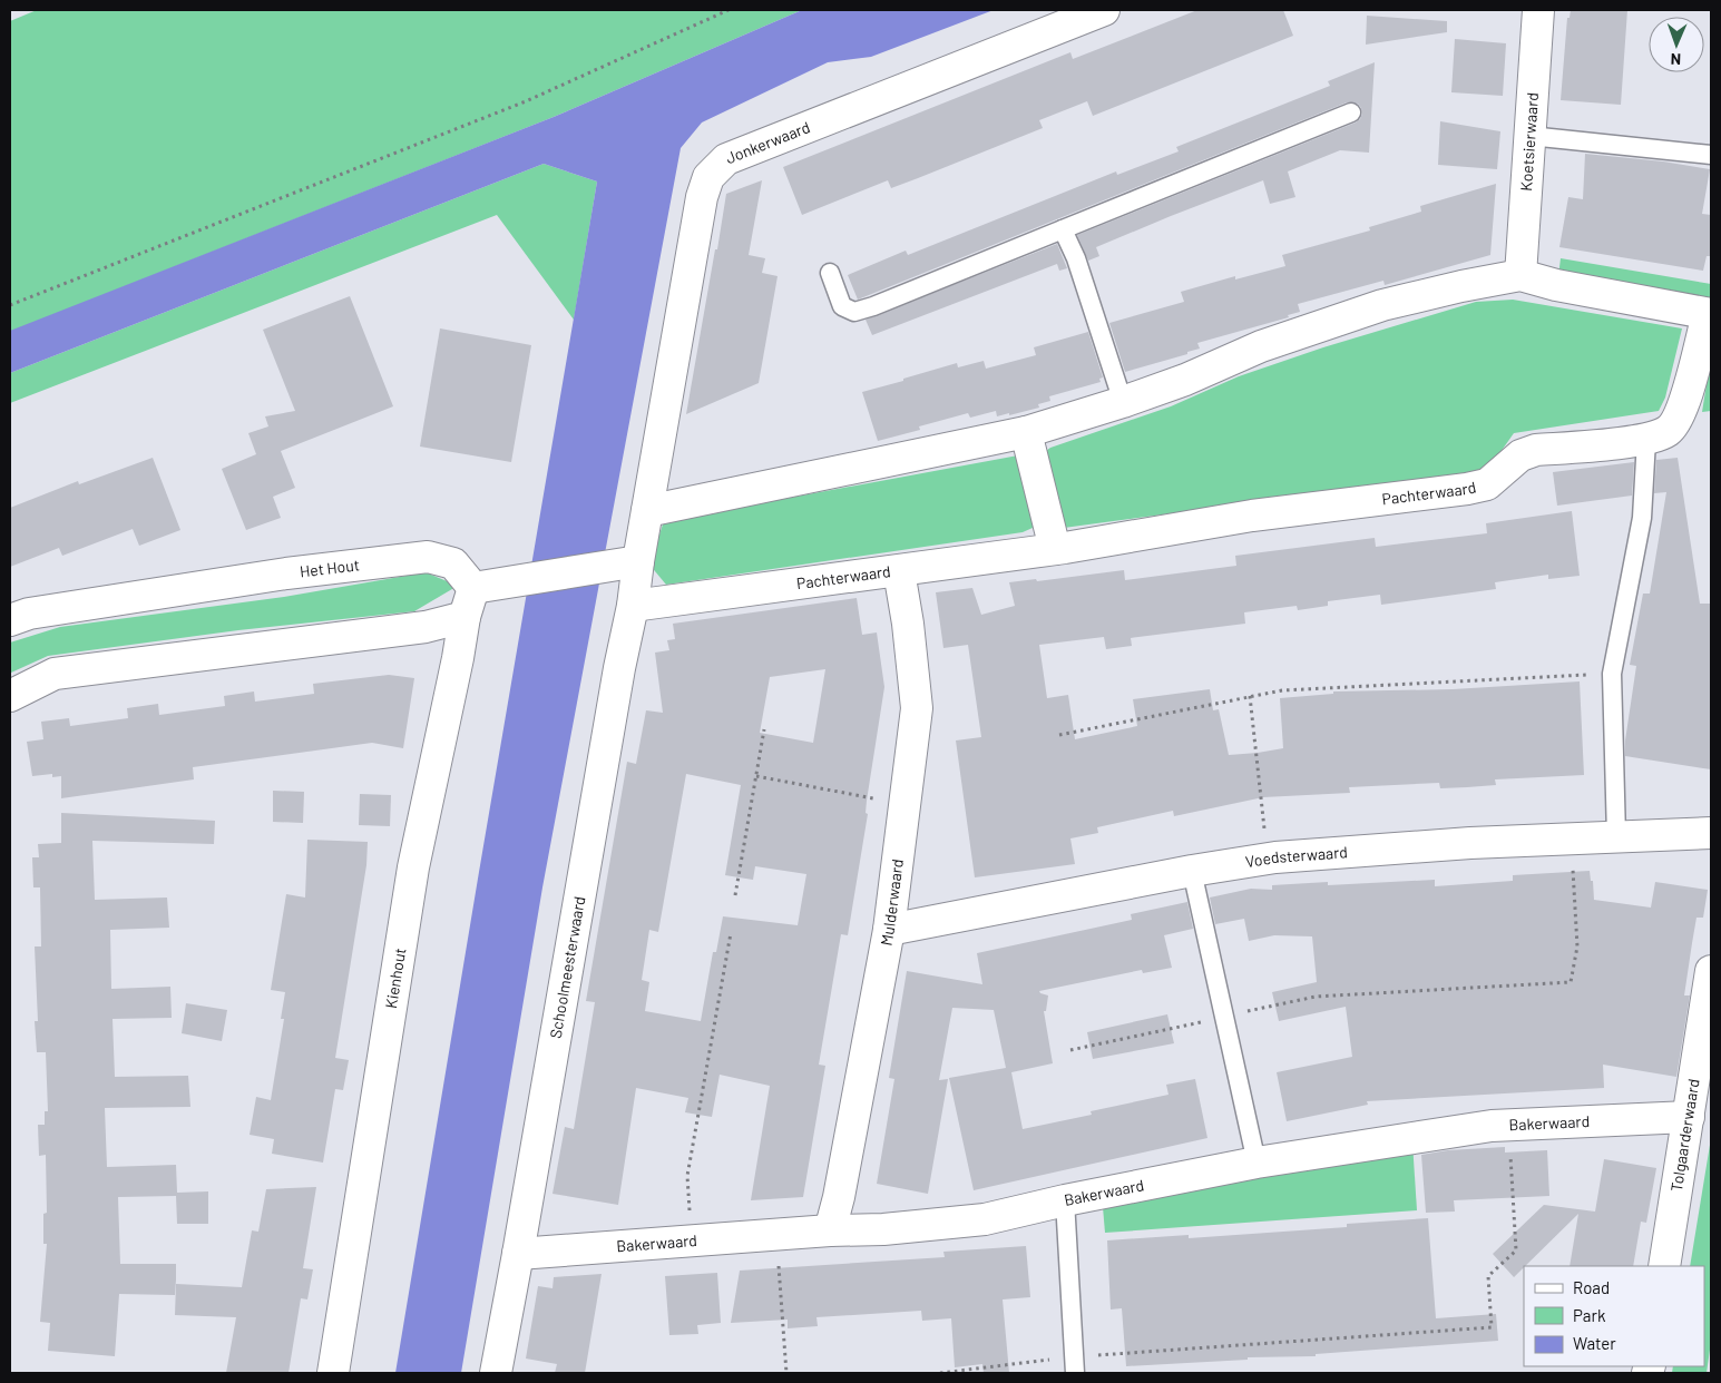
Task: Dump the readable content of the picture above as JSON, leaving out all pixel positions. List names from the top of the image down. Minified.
{"streets":{"street":["Koetsierwaard","Jonkerwaard","Pachterwaard","Het Hout","Voedsterwaard","Mulderwaard","Schoolmeesterwaard","Kienhout","Bakerwaard","Tolgaarderwaard"]},"crossings":[["Koetsierwaard","Pachterwaard"],["Jonkerwaard","Schoolmeesterwaard"],["Pachterwaard","Mulderwaard"],["Pachterwaard","Schoolmeesterwaard"],["Het Hout","Kienhout"],["Voedsterwaard","Mulderwaard"],["Mulderwaard","Bakerwaard"],["Schoolmeesterwaard","Bakerwaard"],["Bakerwaard","Tolgaarderwaard"]],"legend":["Road","Park","Water"],"north":"bottom"}
